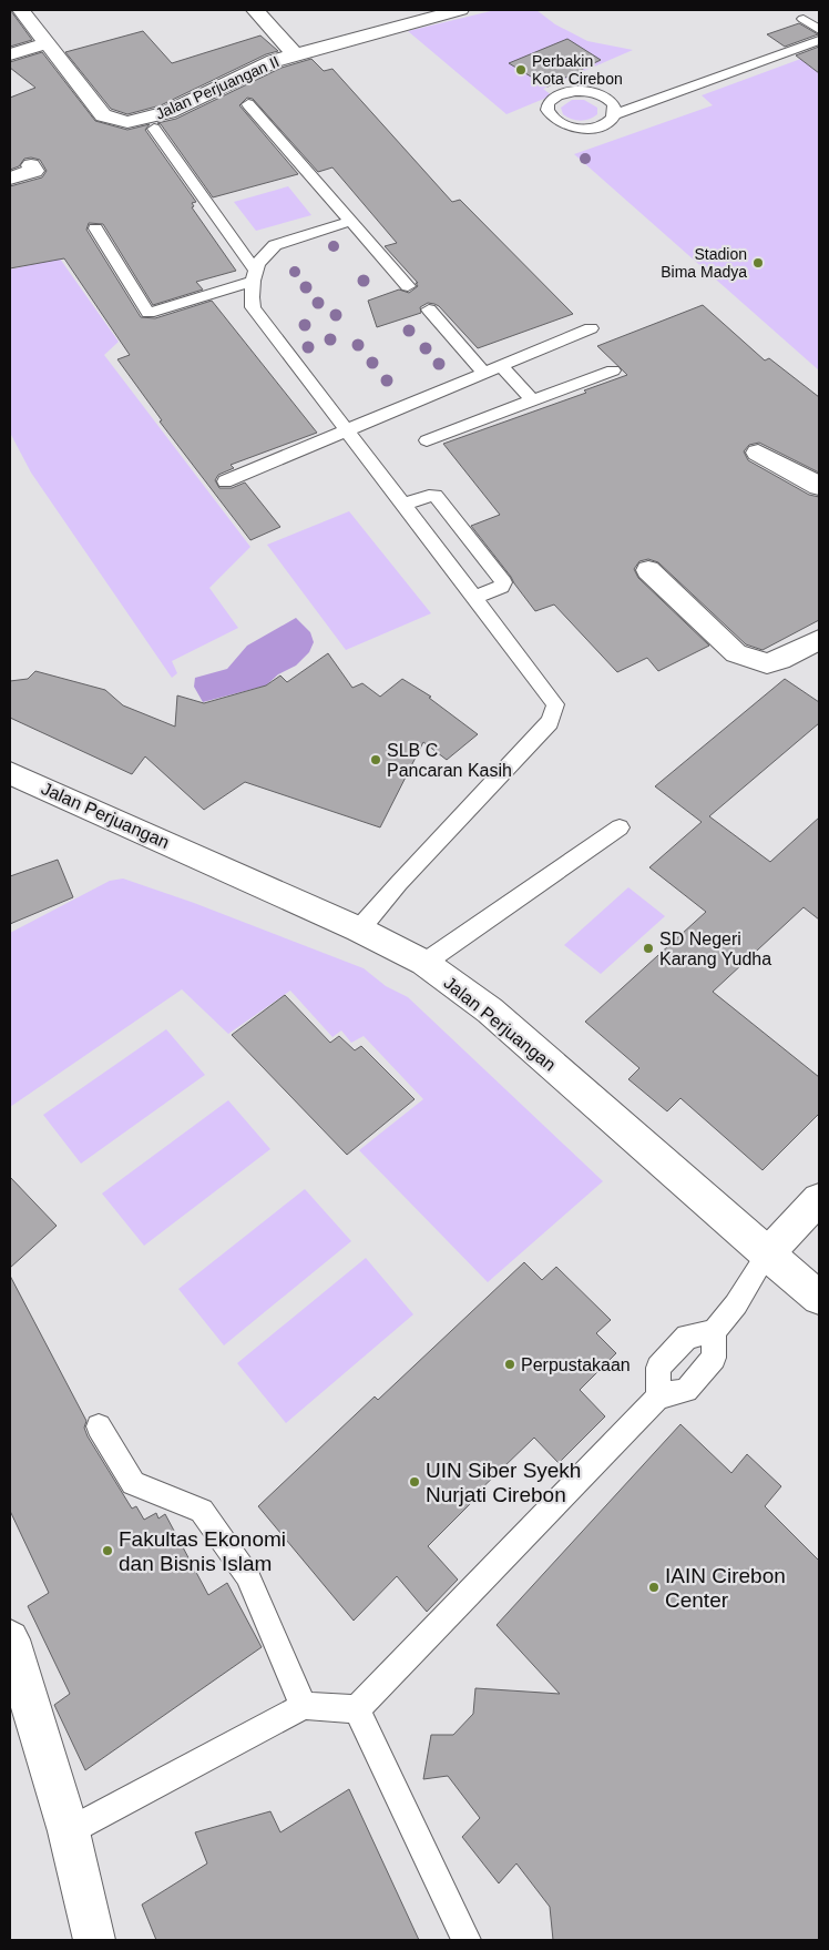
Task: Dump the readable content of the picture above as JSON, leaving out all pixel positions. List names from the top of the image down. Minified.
{"streets":{"street":["Jalan Perjuangan II","Jalan Perjuangan"]},"places":["Perbakin Kota Cirebon","Stadion Bima Madya","SLB C Pancaran Kasih","SD Negeri Karang Yudha","Perpustakaan","UIN Siber Syekh Nurjati Cirebon","Fakultas Ekonomi dan Bisnis Islam","IAIN Cirebon Center"]}
